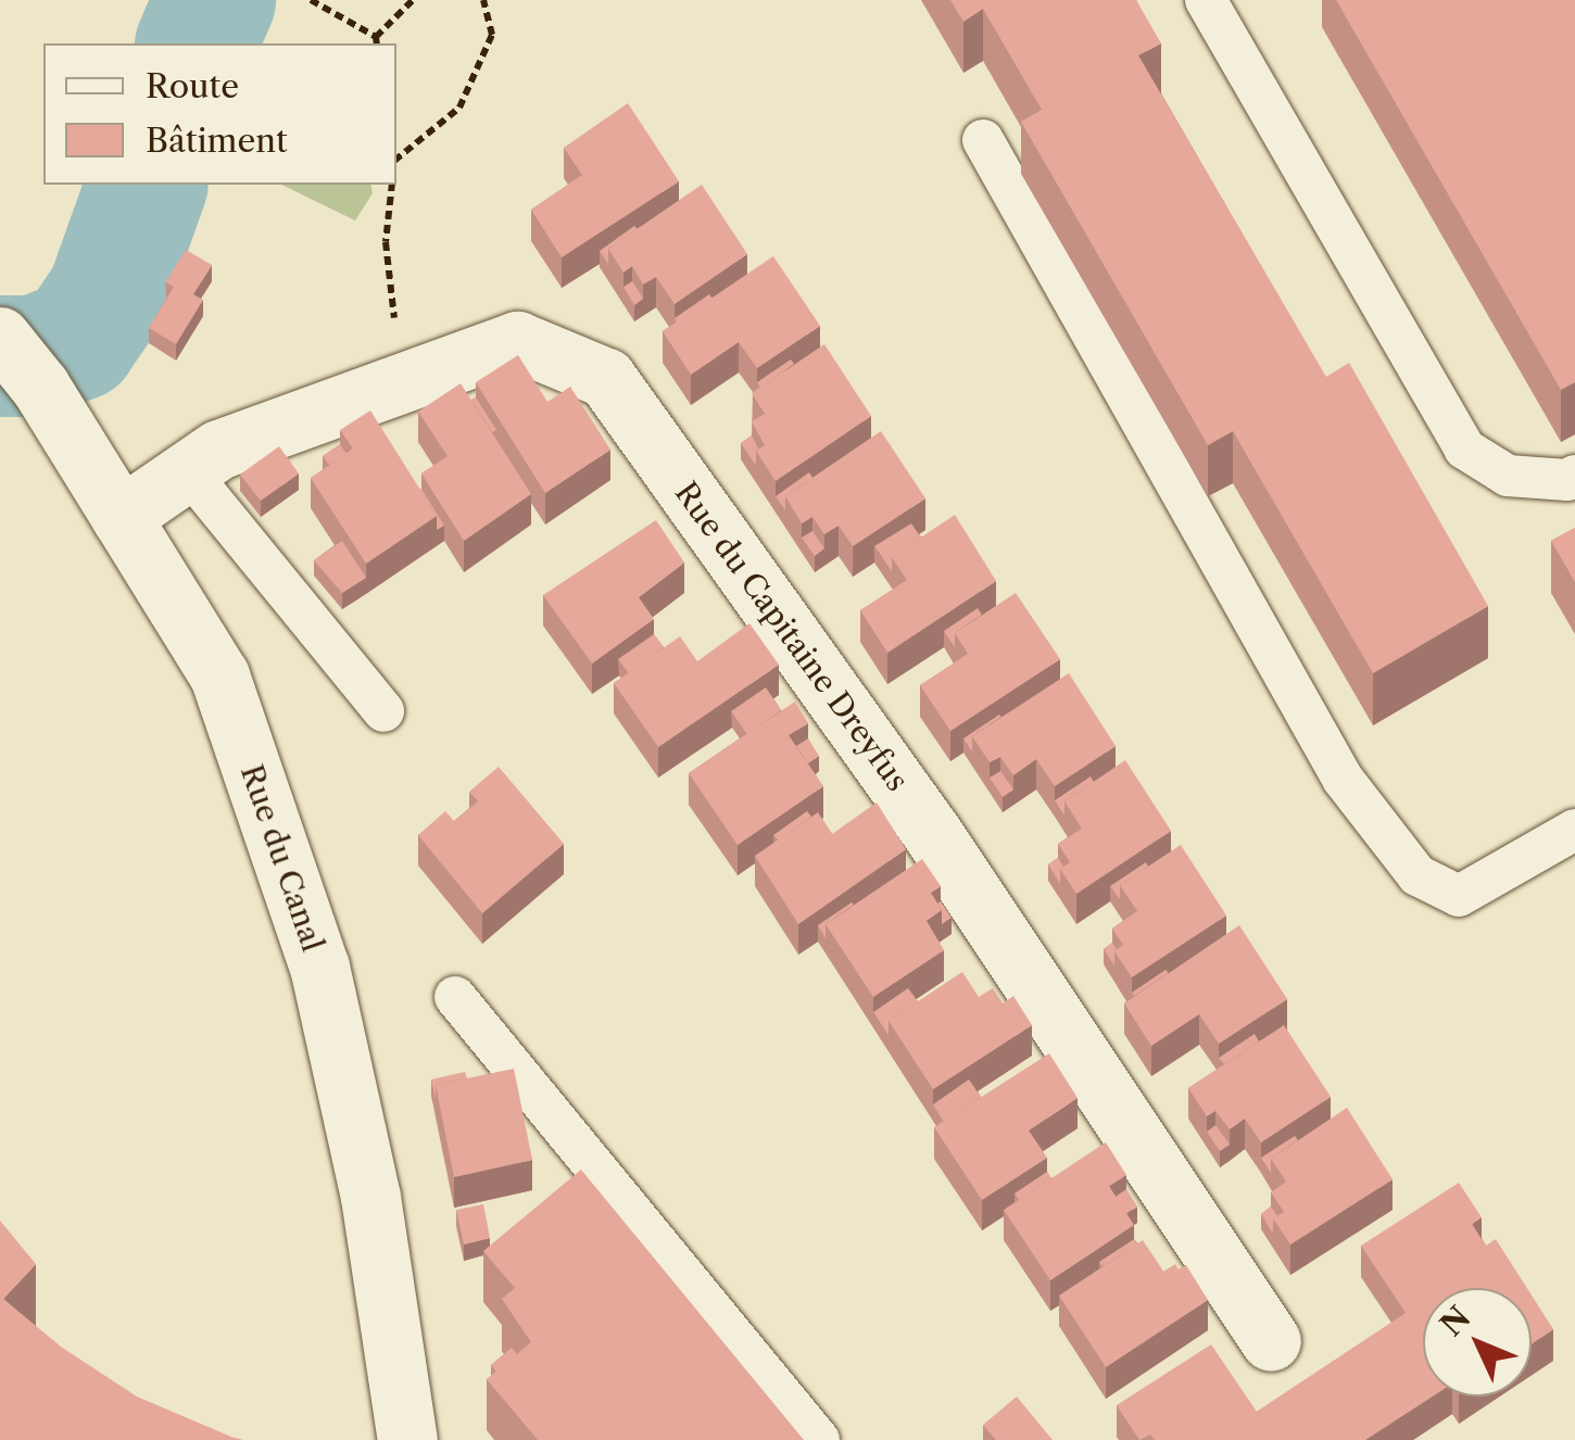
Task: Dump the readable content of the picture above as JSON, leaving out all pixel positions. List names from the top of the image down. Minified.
{"streets":{"street":["Rue du Capitaine Dreyfus","Rue du Canal"]},"crossings":[["Rue du Capitaine Dreyfus","Rue du Canal"]],"legend":["Route","Bâtiment"],"north":"top left"}
